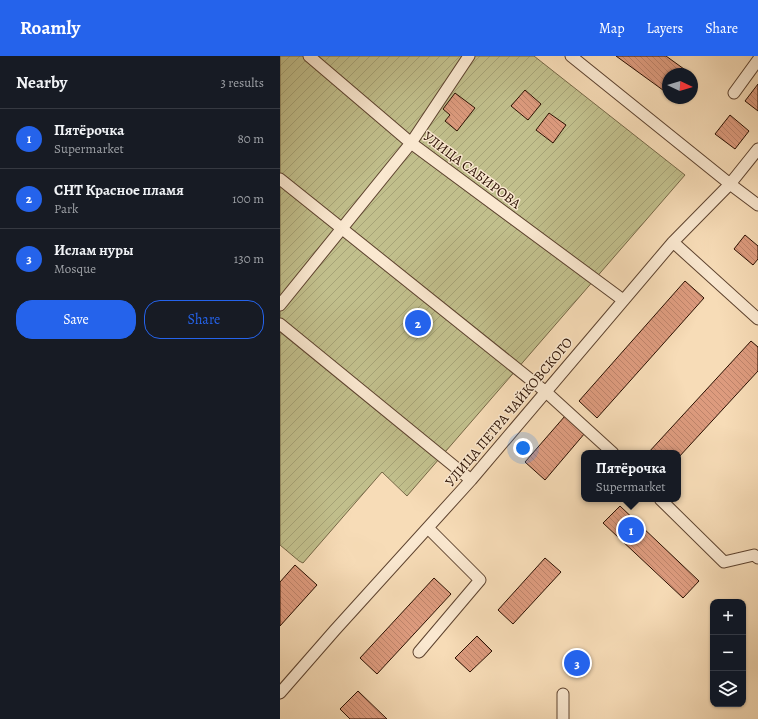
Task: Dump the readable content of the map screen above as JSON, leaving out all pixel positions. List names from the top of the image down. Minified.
{"streets":{"street":["УЛИЦА САБИРОВА","УЛИЦА ПЕТРА ЧАЙКОВСКОГО"]},"crossings":[["УЛИЦА САБИРОВА","УЛИЦА ПЕТРА ЧАЙКОВСКОГО"]],"north":"right","page":{"header":"Roamly","nav":["Map","Layers","Share"],"heading":["Nearby","3 results"],"list":[{"mark":"1","name":"Пятёрочка","note":"Supermarket","value":"80 m"},{"mark":"2","name":"СНТ Красное пламя","note":"Park","value":"100 m"},{"mark":"3","name":"Ислам нуры","note":"Mosque","value":"130 m"}],"buttons":["Save","Share"],"pins":["2","1","3"],"popup":["Пятёрочка","Supermarket"],"map_buttons":["+","−"]}}
